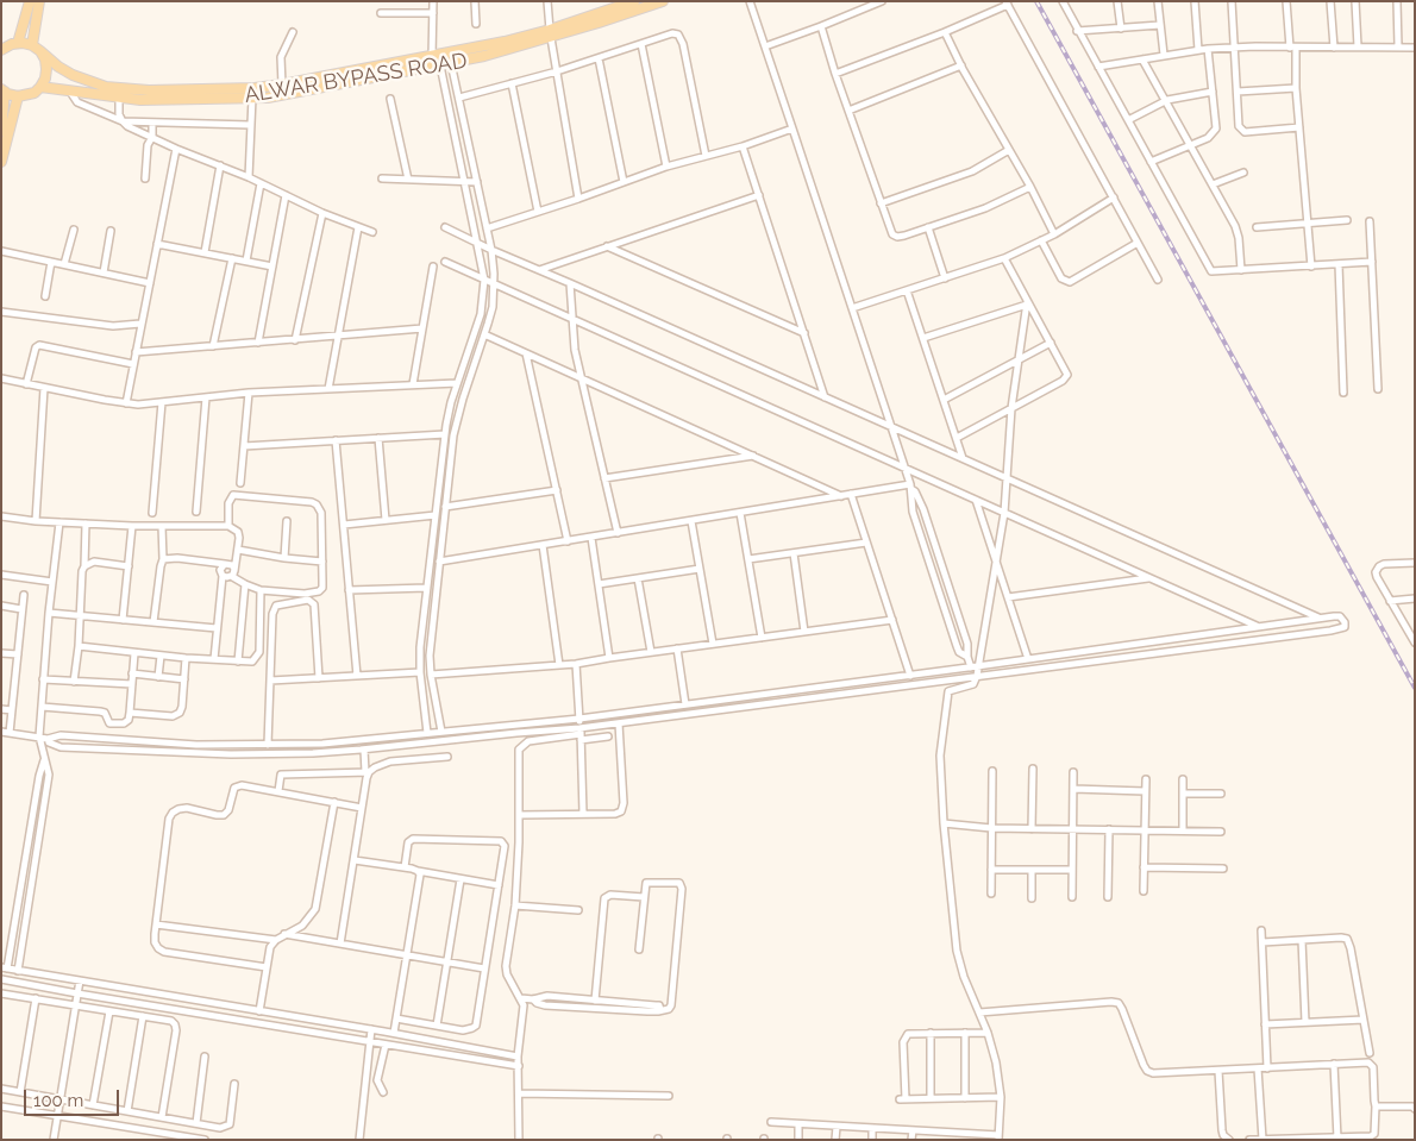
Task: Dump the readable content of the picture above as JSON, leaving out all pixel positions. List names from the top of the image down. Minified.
{"streets":{"main road":["ALWAR BYPASS ROAD"]},"scale_bar":"100 m"}
